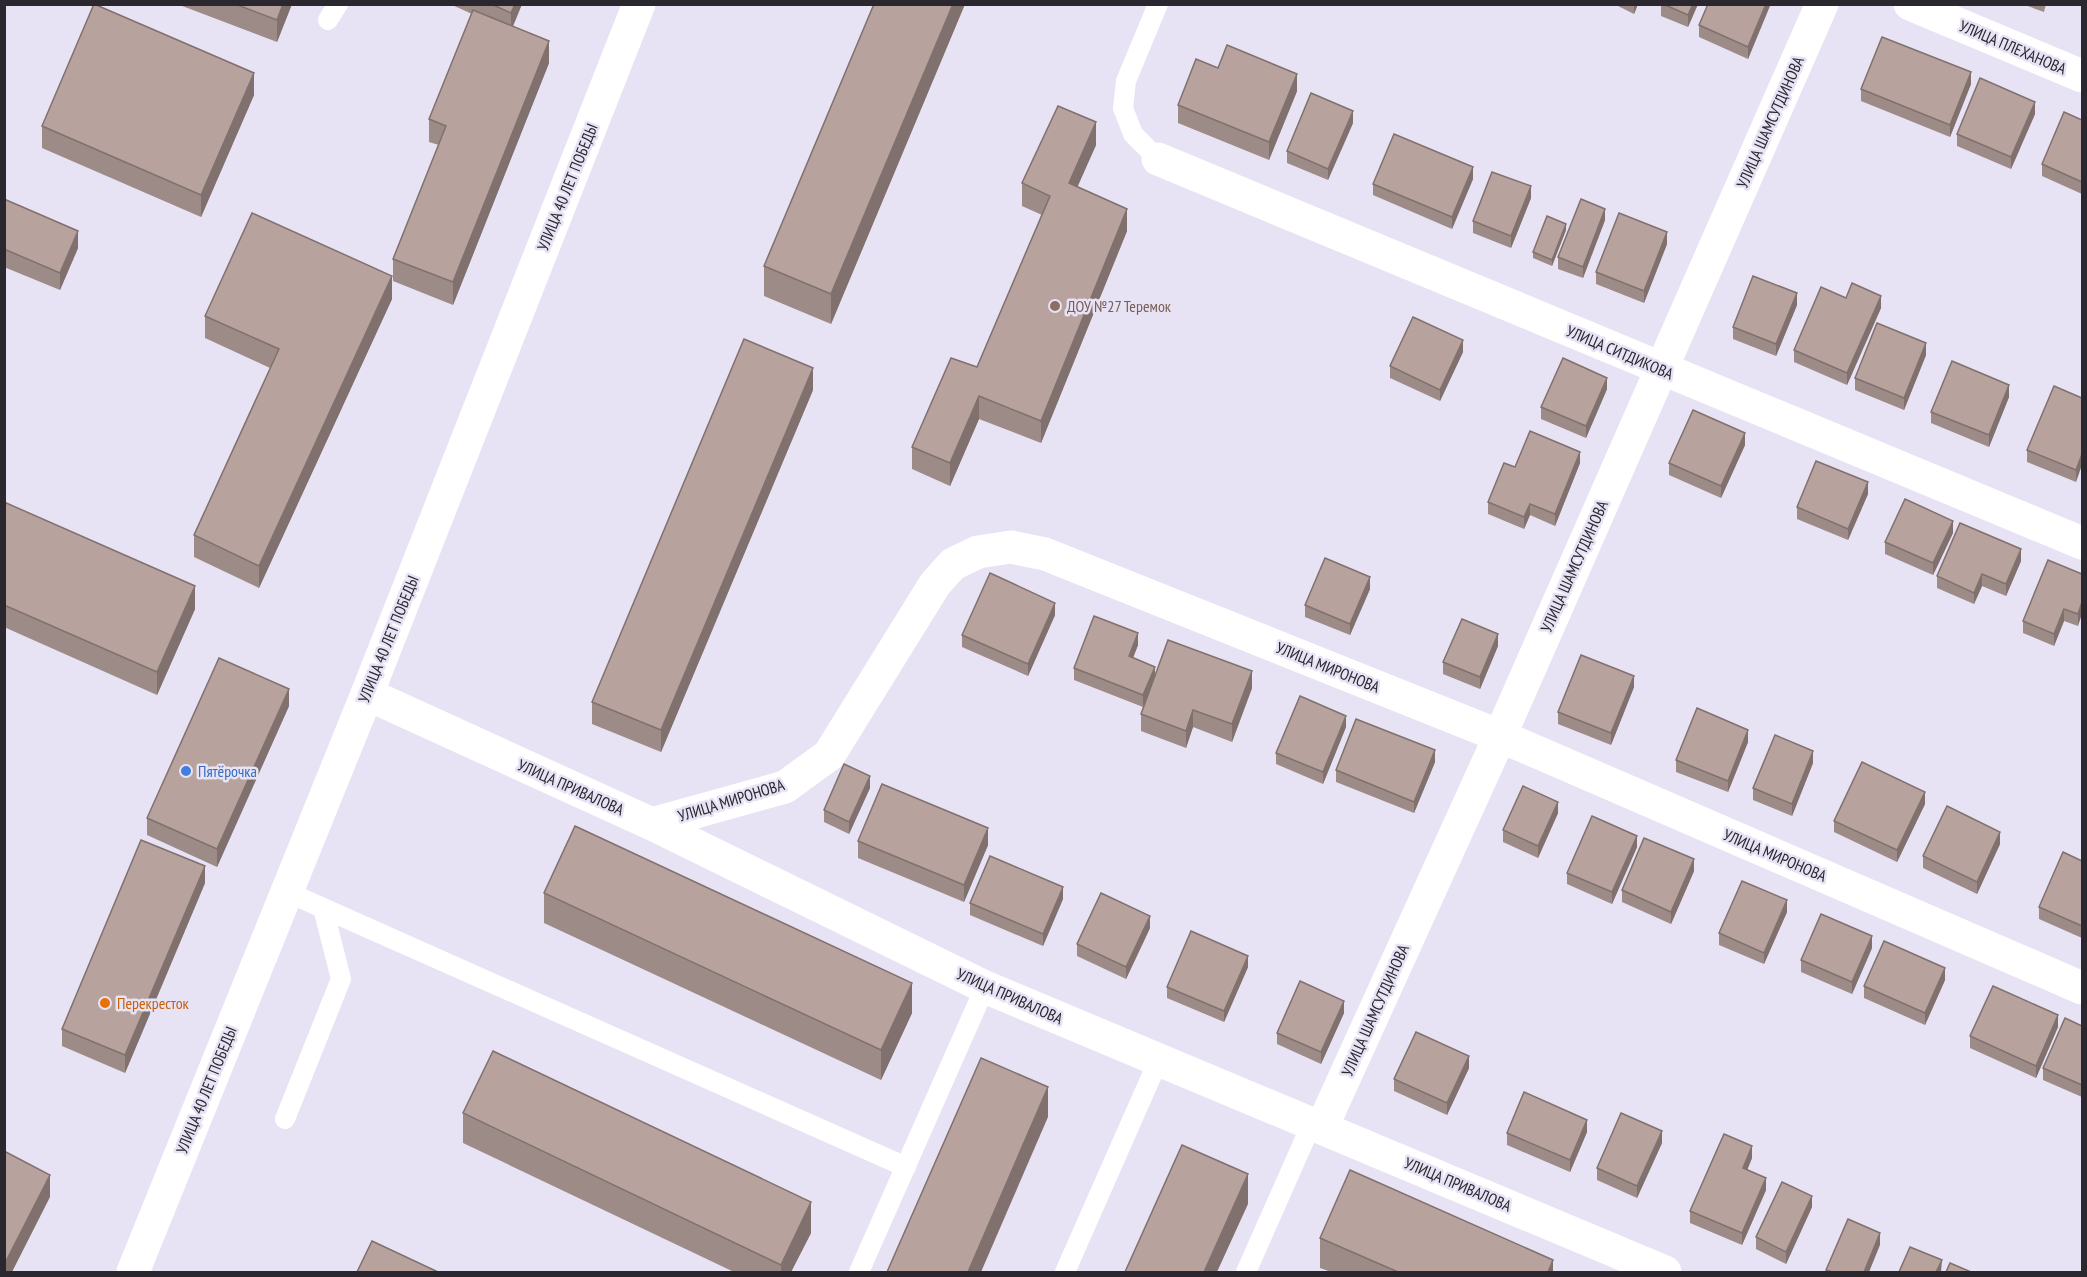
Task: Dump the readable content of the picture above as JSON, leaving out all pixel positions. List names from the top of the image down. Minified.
{"streets":{"street":["УЛИЦА ПЛЕХАНОВА","УЛИЦА ШАМСУТДИНОВА","УЛИЦА 40 ЛЕТ ПОБЕДЫ","УЛИЦА СИТДИКОВА","УЛИЦА МИРОНОВА","УЛИЦА ПРИВАЛОВА"]},"crossings":[["УЛИЦА ШАМСУТДИНОВА","УЛИЦА СИТДИКОВА"],["УЛИЦА ШАМСУТДИНОВА","УЛИЦА МИРОНОВА"],["УЛИЦА ШАМСУТДИНОВА","УЛИЦА ПРИВАЛОВА"],["УЛИЦА 40 ЛЕТ ПОБЕДЫ","УЛИЦА ПРИВАЛОВА"],["УЛИЦА МИРОНОВА","УЛИЦА ПРИВАЛОВА"]],"places":["ДОУ №27 Теремок","Пятёрочка","Перекресток"]}
